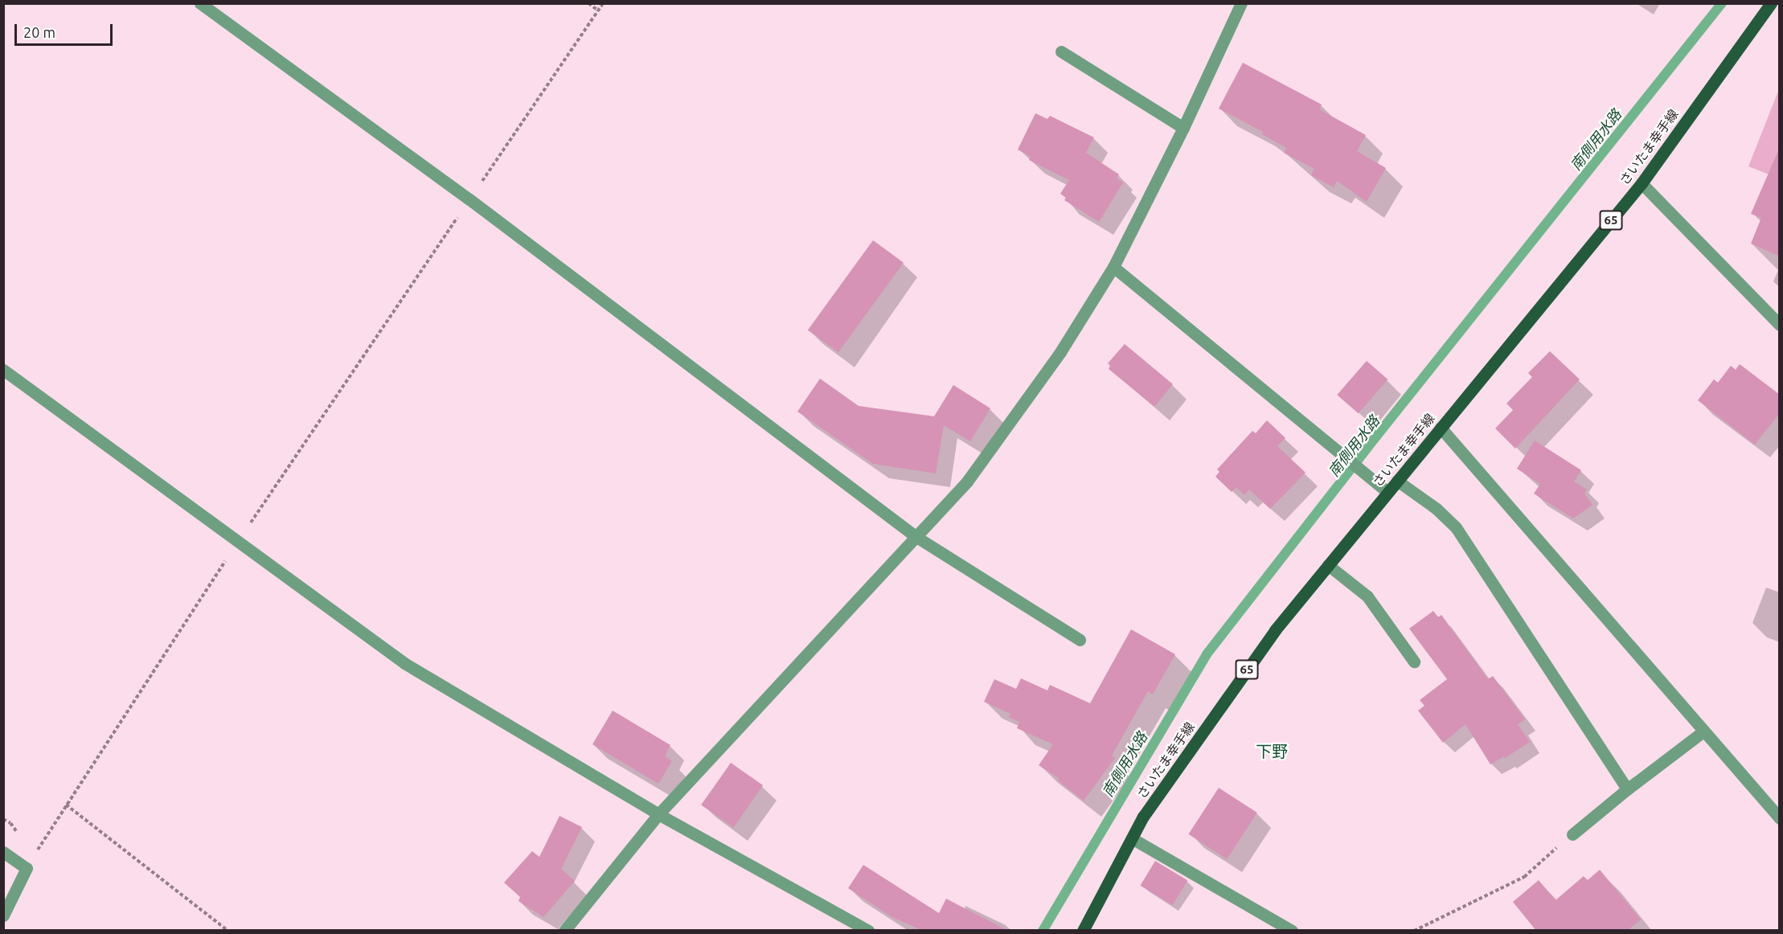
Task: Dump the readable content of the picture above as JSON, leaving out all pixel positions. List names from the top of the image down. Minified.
{"streets":{"main road":["さいたま幸手線","65"]},"districts":["下野"],"water":["南側用水路"],"scale_bar":"20 m"}
